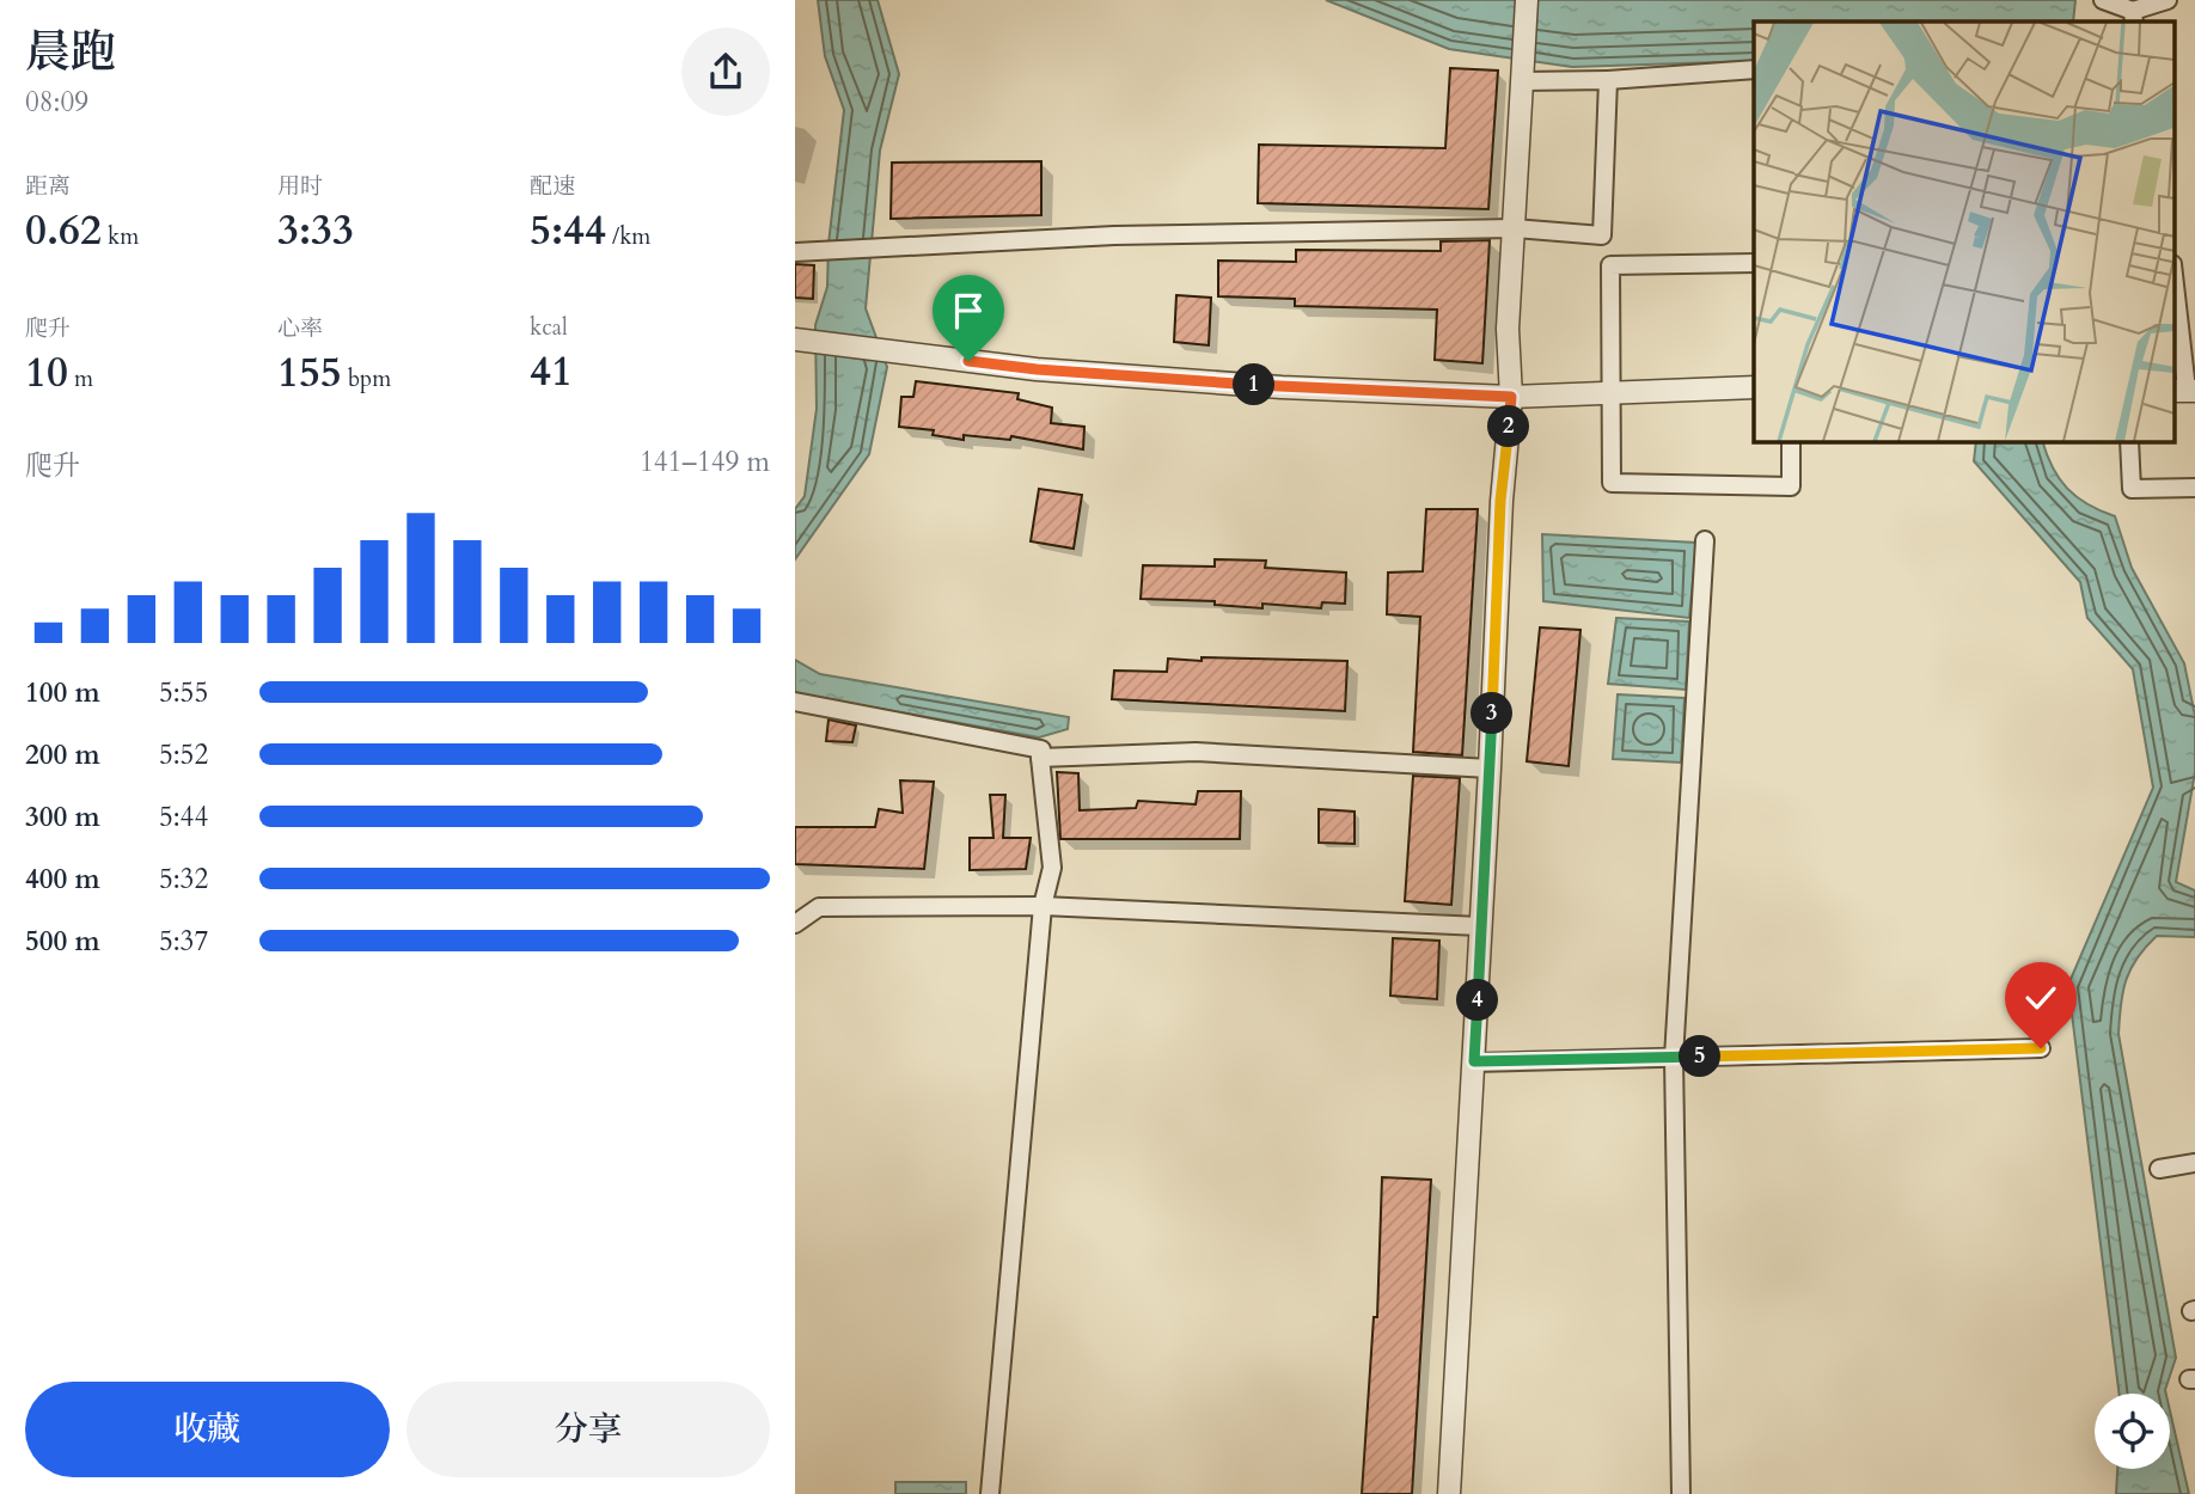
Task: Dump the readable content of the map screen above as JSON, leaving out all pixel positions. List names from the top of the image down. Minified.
{"page":{"heading":["晨跑","08:09"],"stats":[["距离","0.62 km"],["用时","3:33"],["配速","5:44 /km"],["爬升","10 m"],["心率","155 bpm"],["kcal","41"]],"pins":["1","2","3","4","5"],"chart":["爬升","141–149 m"],"list":[{"name":"100 m","note":"5:55"},{"name":"200 m","note":"5:52"},{"name":"300 m","note":"5:44"},{"name":"400 m","note":"5:32"},{"name":"500 m","note":"5:37"}],"buttons":["收藏","分享"]}}
